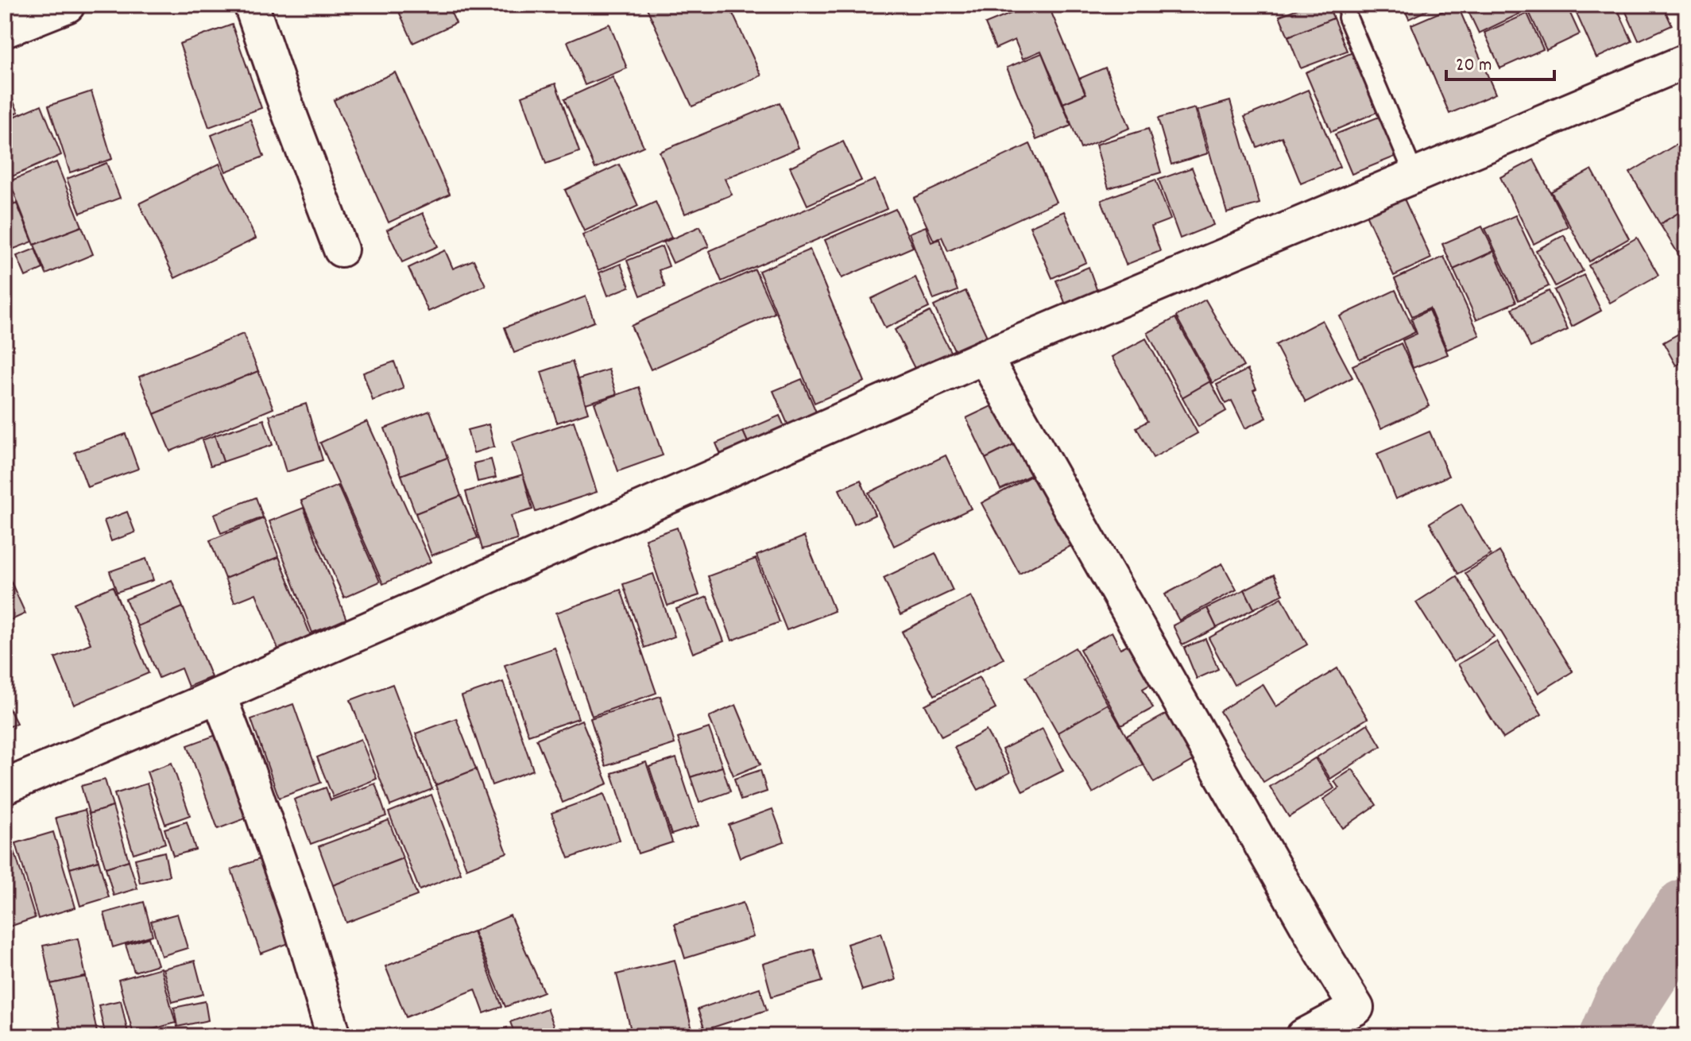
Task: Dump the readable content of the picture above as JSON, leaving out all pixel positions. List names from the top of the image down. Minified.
{"scale_bar":"20 m"}
